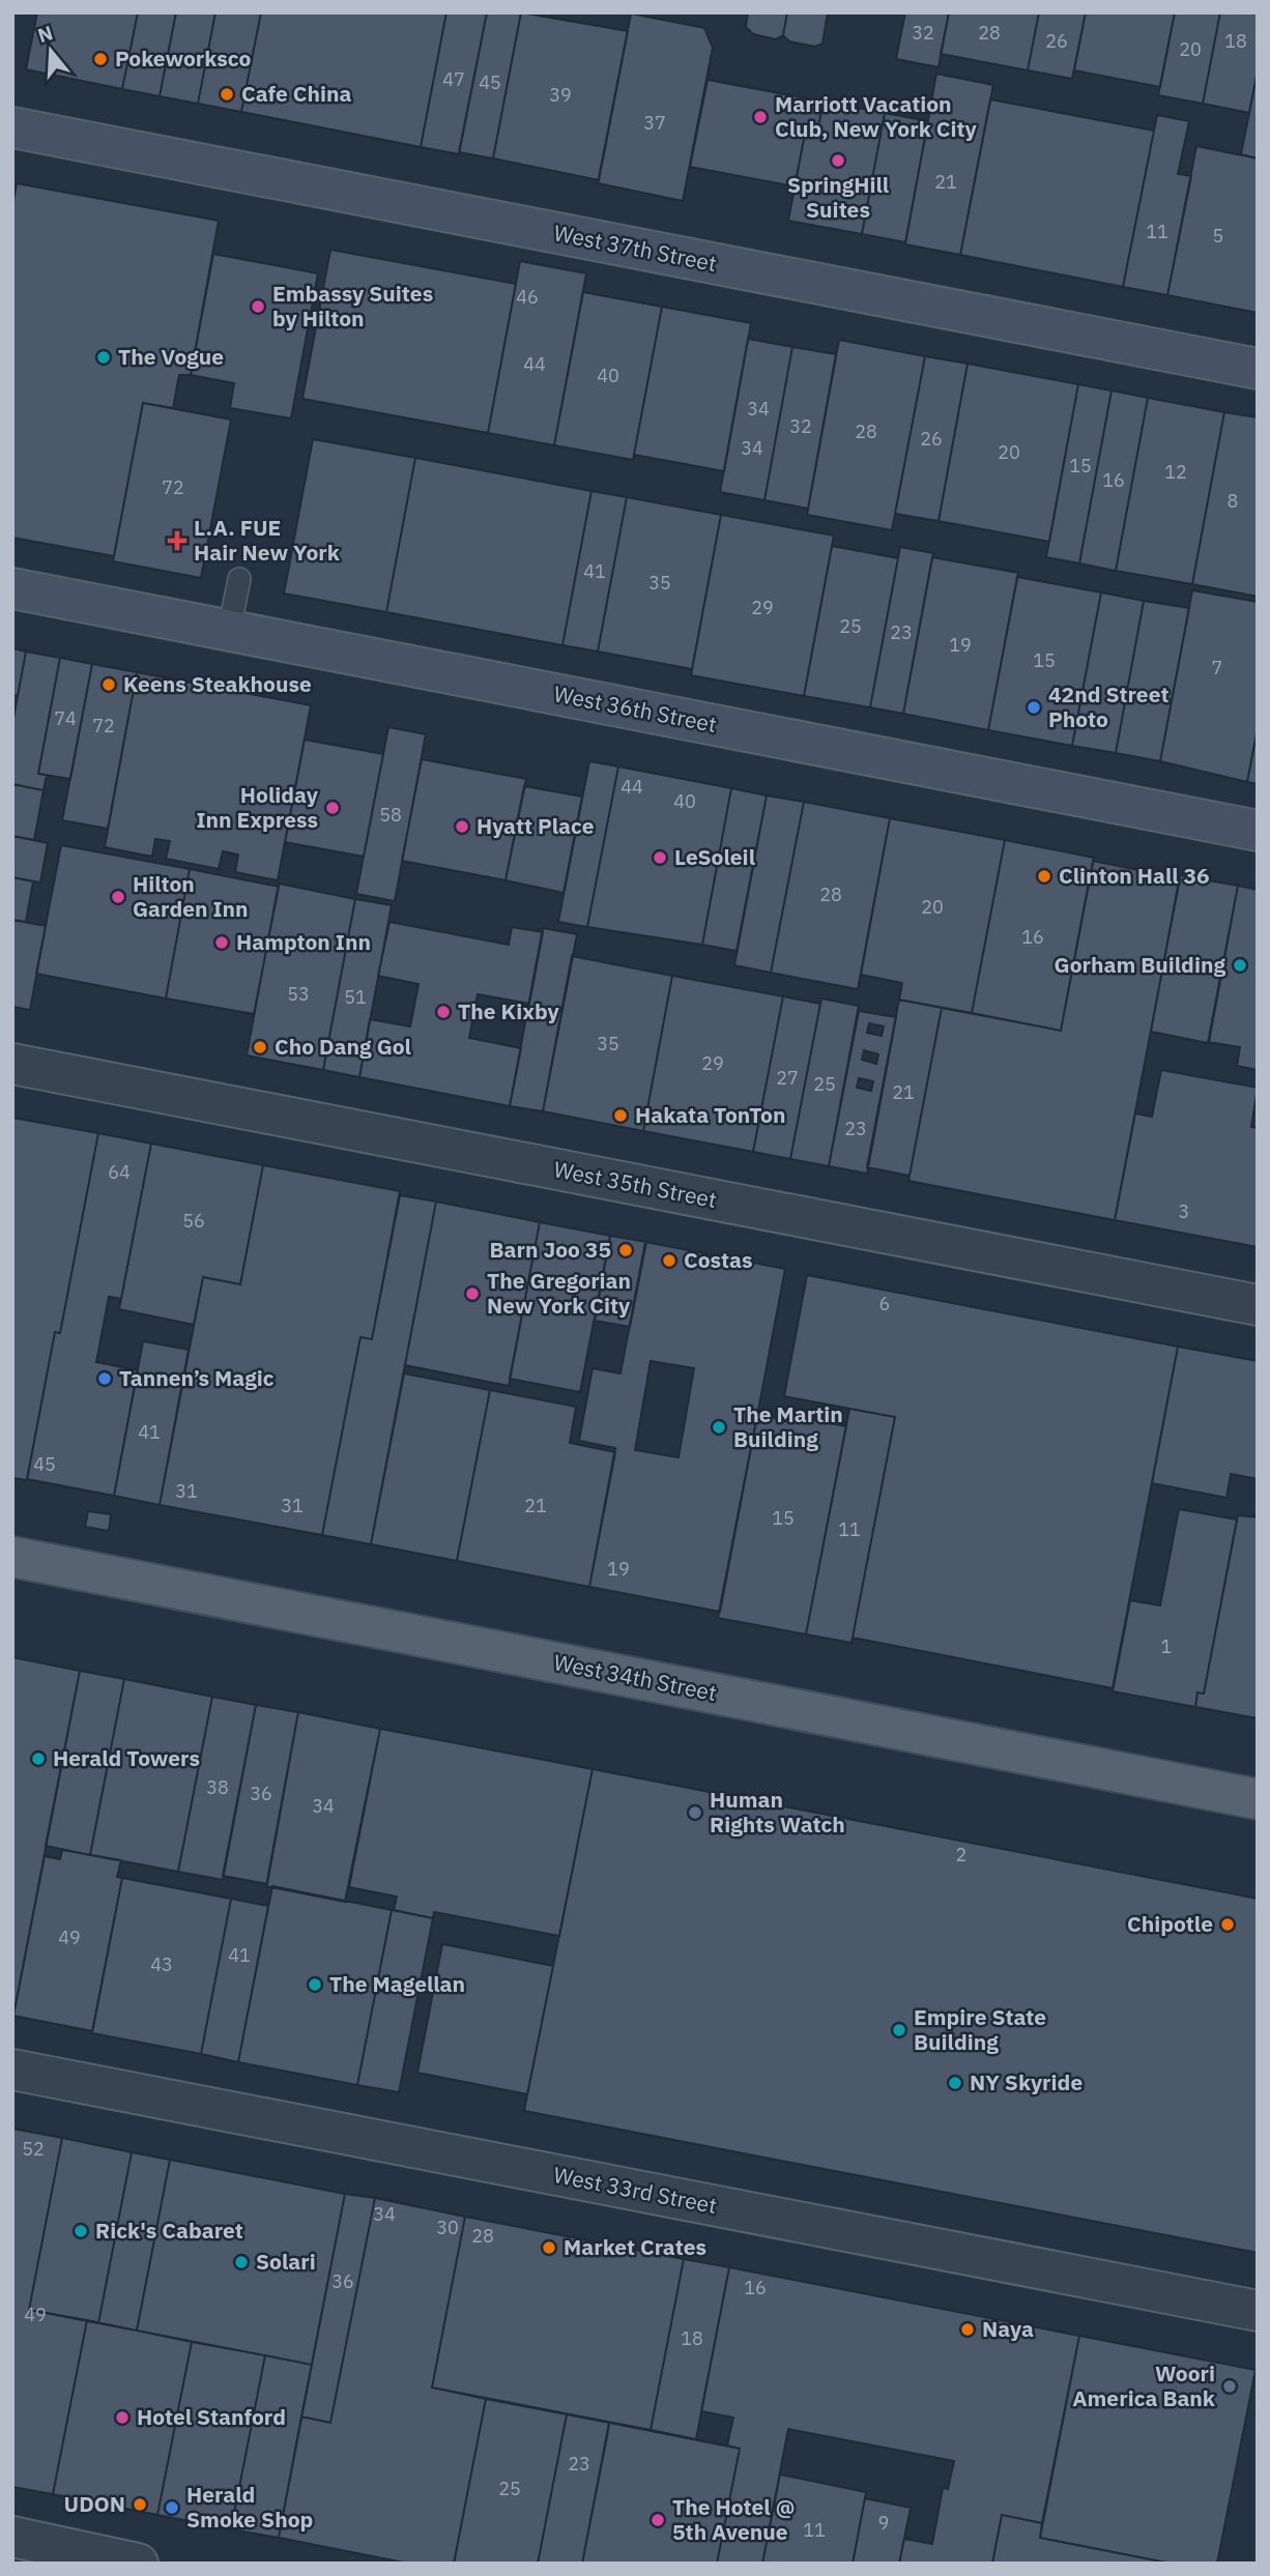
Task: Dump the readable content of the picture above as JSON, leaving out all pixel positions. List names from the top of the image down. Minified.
{"streets":{"main road":["West 37th Street","West 36th Street","West 34th Street"],"street":["West 35th Street","West 33rd Street"]},"places":{"other":["Pokeworksco","Cafe China","Marriott Vacation Club, New York City","SpringHill Suites","Embassy Suites by Hilton","The Vogue","Keens Steakhouse","42nd Street Photo","Holiday Inn Express","Hyatt Place","LeSoleil","Clinton Hall 36","Hilton Garden Inn","Hampton Inn","Gorham Building","The Kixby","Cho Dang Gol","Hakata TonTon","Barn Joo 35","Costas","The Gregorian New York City","Tannen’s Magic","The Martin Building","Herald Towers","Human Rights Watch","Chipotle","The Magellan","Empire State Building","NY Skyride","Rick's Cabaret","Market Crates","Solari","Naya","Woori America Bank","Hotel Stanford","UDON","Herald Smoke Shop","The Hotel @ 5th Avenue"],"health":["L.A. FUE Hair New York"]},"house_numbers":["32","28","26","18","20","47","45","39","37","21","11","5","46","44","40","34","32","28","26","34","20","15","12","16","72","8","41","35","29","25","23","19","15","7","74","72","44","40","58","28","20","16","53","51","35","29","27","25","21","23","64","3","56","6","41","45","31","31","21","15","11","19","1","38","36","34","2","49","41","43","52","34","30","28","36","16","49","18","23","25","9","11"],"north":"top"}
